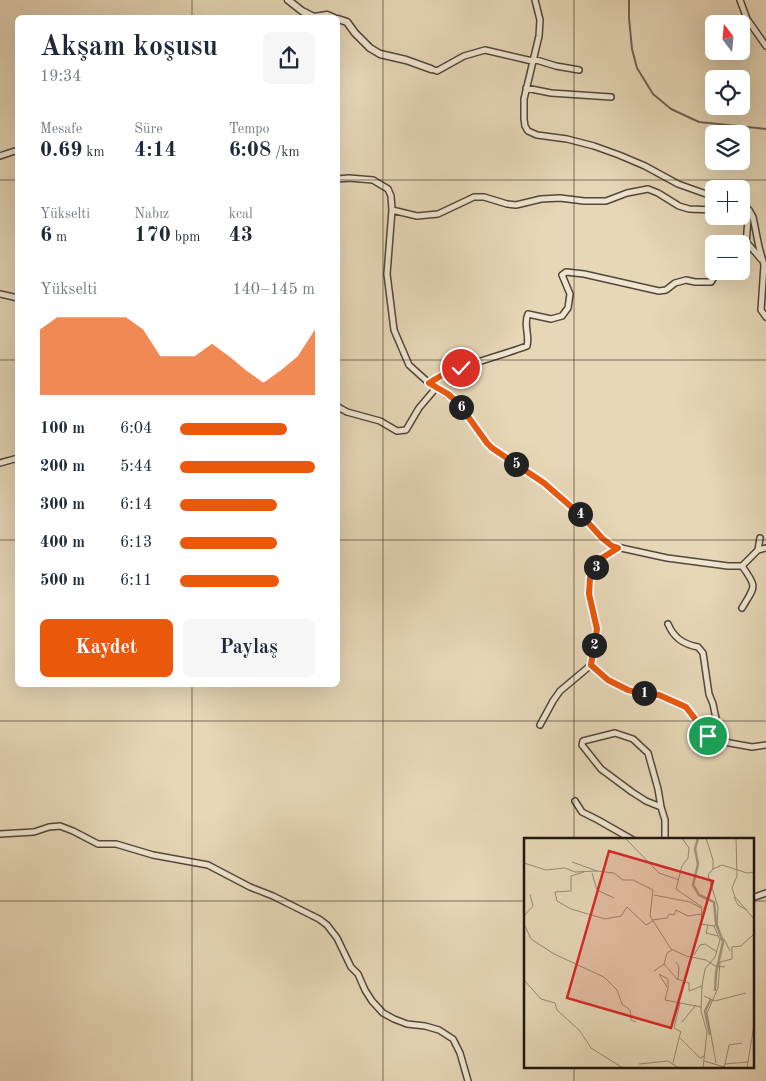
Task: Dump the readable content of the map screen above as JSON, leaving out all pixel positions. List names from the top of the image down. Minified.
{"north":"top","page":{"map_buttons":["+","−"],"heading":["Akşam koşusu","19:34"],"stats":[["Mesafe","0.69 km"],["Süre","4:14"],["Tempo","6:08 /km"],["Yükselti","6 m"],["Nabız","170 bpm"],["kcal","43"]],"chart":["Yükselti","140–145 m"],"pins":["6","5","4","3","2","1"],"list":[{"name":"100 m","note":"6:04"},{"name":"200 m","note":"5:44"},{"name":"300 m","note":"6:14"},{"name":"400 m","note":"6:13"},{"name":"500 m","note":"6:11"}],"buttons":["Kaydet","Paylaş"]}}
